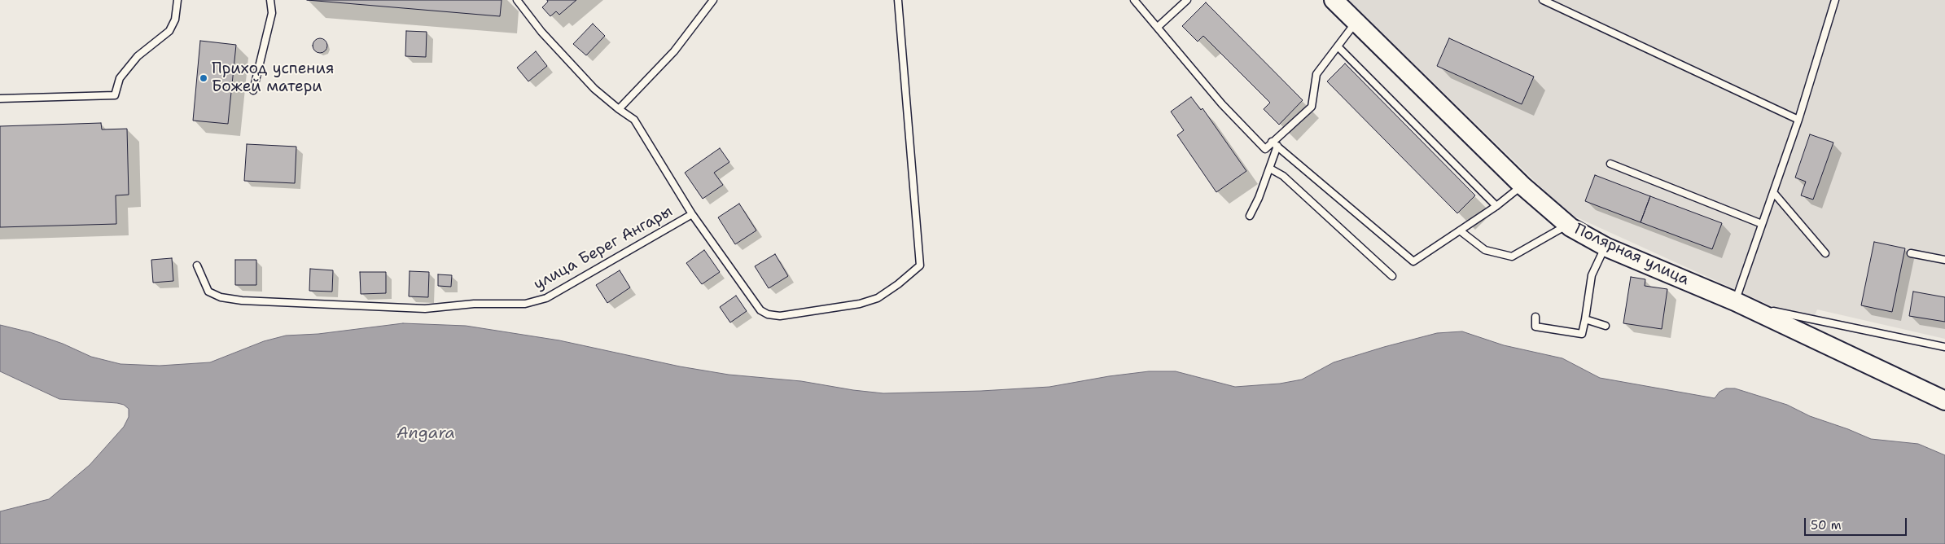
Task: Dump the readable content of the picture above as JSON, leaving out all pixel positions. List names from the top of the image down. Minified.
{"streets":{"main road":["Полярная улица"],"lane":["улица Берег Ангары"]},"water":["Angara"],"places":["Приход успения Божей матери"],"scale_bar":"50 m"}
